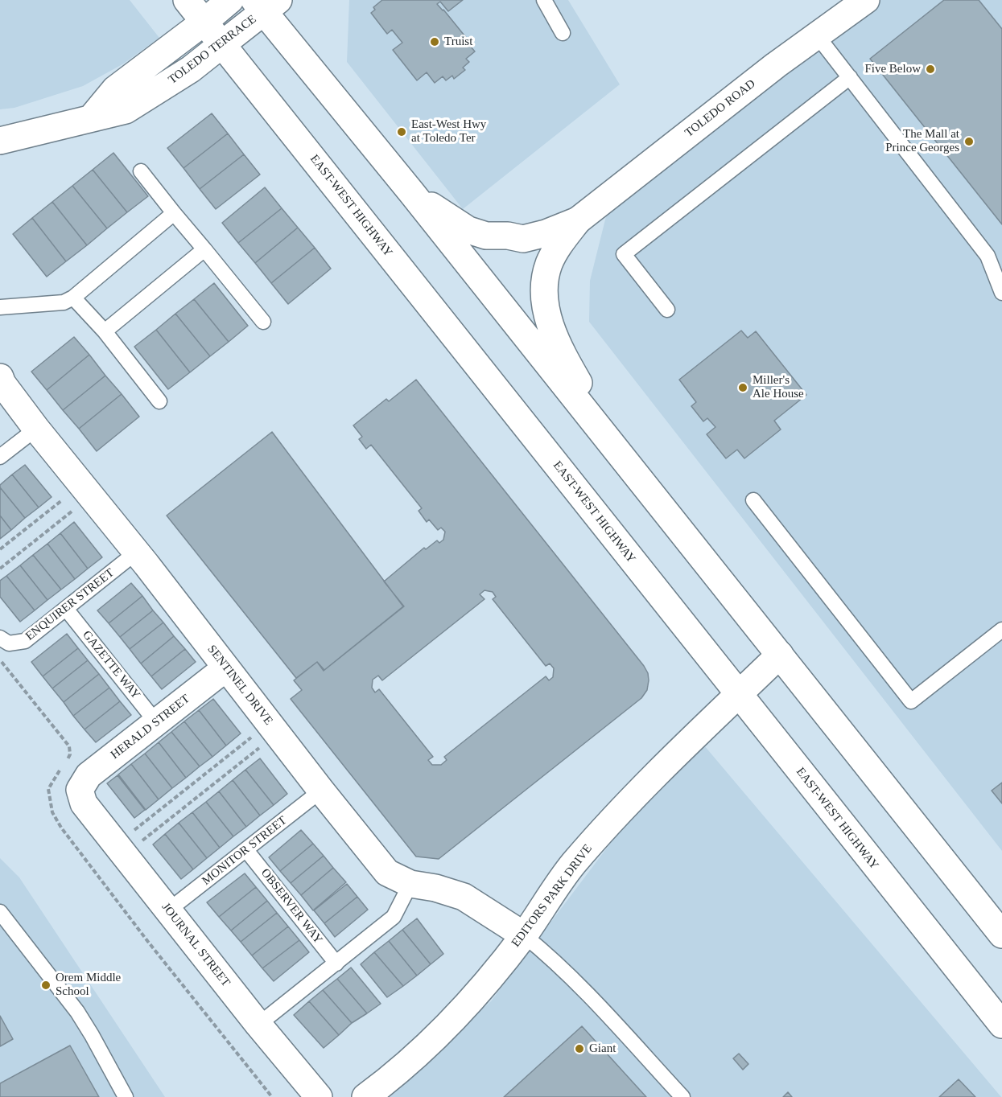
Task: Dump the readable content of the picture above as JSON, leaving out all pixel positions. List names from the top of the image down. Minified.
{"streets":{"main road":["TOLEDO TERRACE","TOLEDO ROAD","EAST-WEST HIGHWAY","SENTINEL DRIVE","HERALD STREET","EDITORS PARK DRIVE","JOURNAL STREET"],"lane":["ENQUIRER STREET","GAZETTE WAY","MONITOR STREET","OBSERVER WAY"]},"crossings":[["TOLEDO TERRACE","EAST-WEST HIGHWAY"],["EAST-WEST HIGHWAY","EDITORS PARK DRIVE"],["ENQUIRER STREET","GAZETTE WAY"],["ENQUIRER STREET","SENTINEL DRIVE"],["GAZETTE WAY","HERALD STREET"],["SENTINEL DRIVE","HERALD STREET"],["SENTINEL DRIVE","MONITOR STREET"],["SENTINEL DRIVE","EDITORS PARK DRIVE"],["HERALD STREET","JOURNAL STREET"],["MONITOR STREET","OBSERVER WAY"],["MONITOR STREET","JOURNAL STREET"]],"places":["Truist","Five Below","East-West Hwy at Toledo Ter","The Mall at Prince Georges","Miller's Ale House","Orem Middle School","Giant"]}
